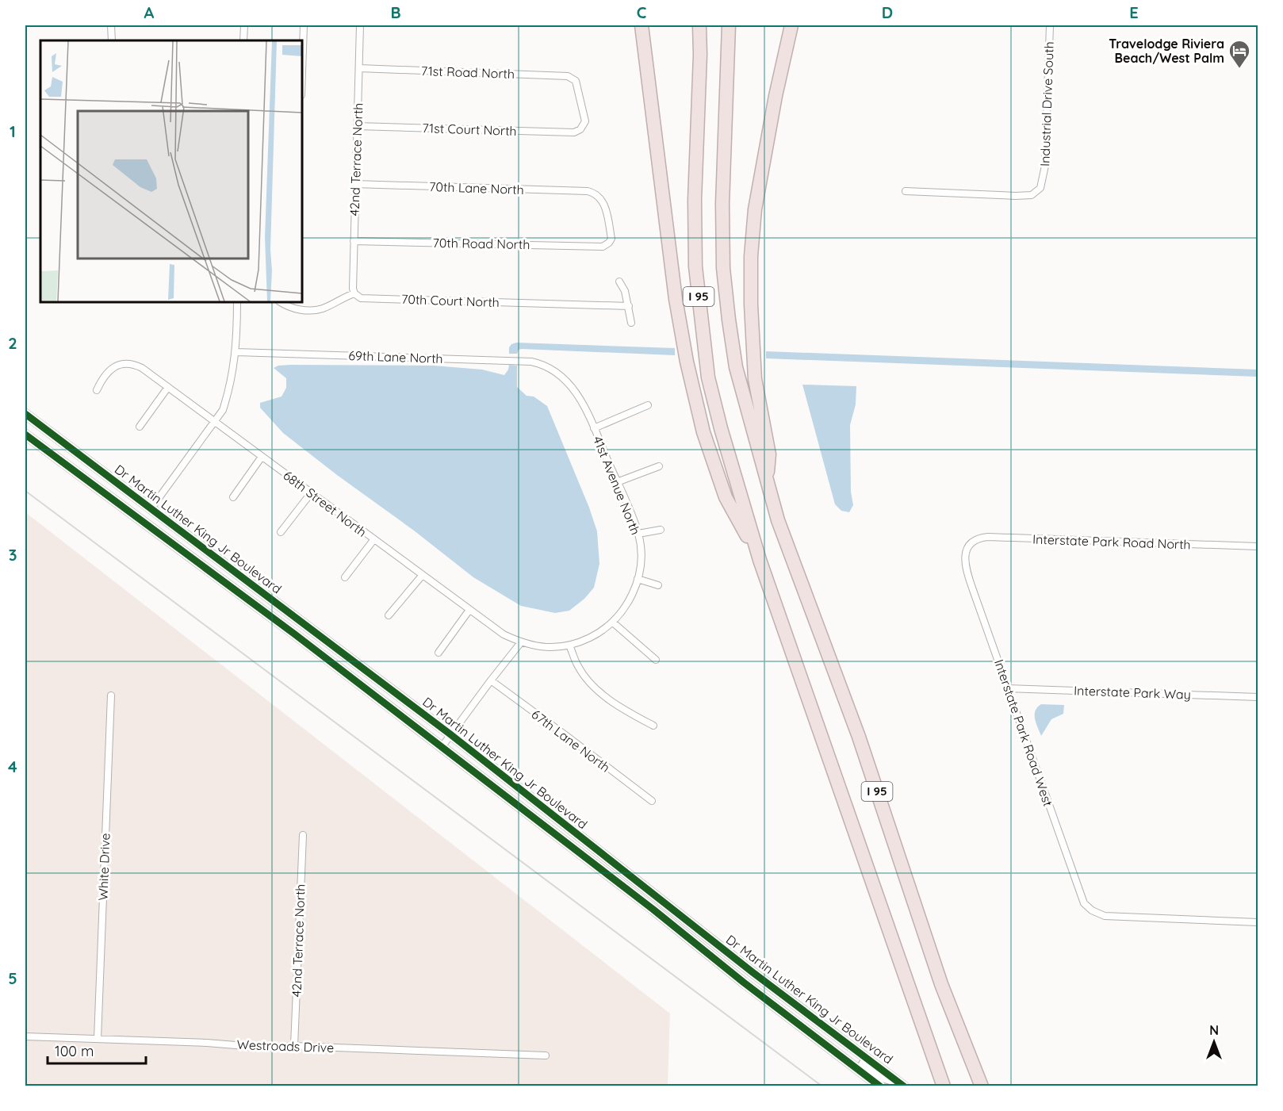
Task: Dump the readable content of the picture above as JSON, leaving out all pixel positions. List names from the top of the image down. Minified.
{"streets":{"highway":["I 95"],"main road":["Dr Martin Luther King Jr Boulevard"],"street":["71st Road North","Industrial Drive South","71st Court North","42nd Terrace North","70th Lane North","70th Road North","70th Court North","69th Lane North","41st Avenue North","68th Street North","Interstate Park Road North","Interstate Park Way","Interstate Park Road West","67th Lane North","White Drive","Westroads Drive"]},"crossings":[["71st Road North","71st Court North"],["71st Road North","42nd Terrace North"],["71st Court North","42nd Terrace North"],["42nd Terrace North","70th Lane North"],["42nd Terrace North","70th Road North"],["42nd Terrace North","70th Court North"],["42nd Terrace North","Westroads Drive"],["70th Lane North","70th Road North"],["69th Lane North","41st Avenue North"],["41st Avenue North","68th Street North"],["Interstate Park Road North","Interstate Park Road West"],["Interstate Park Way","Interstate Park Road West"],["White Drive","Westroads Drive"]],"places":{"hotel":["Travelodge Riviera Beach/West Palm"]},"scale_bar":"100 m","north":"top","grid":{"columns":["A","B","C","D","E"],"rows":["1","2","3","4","5"]}}
